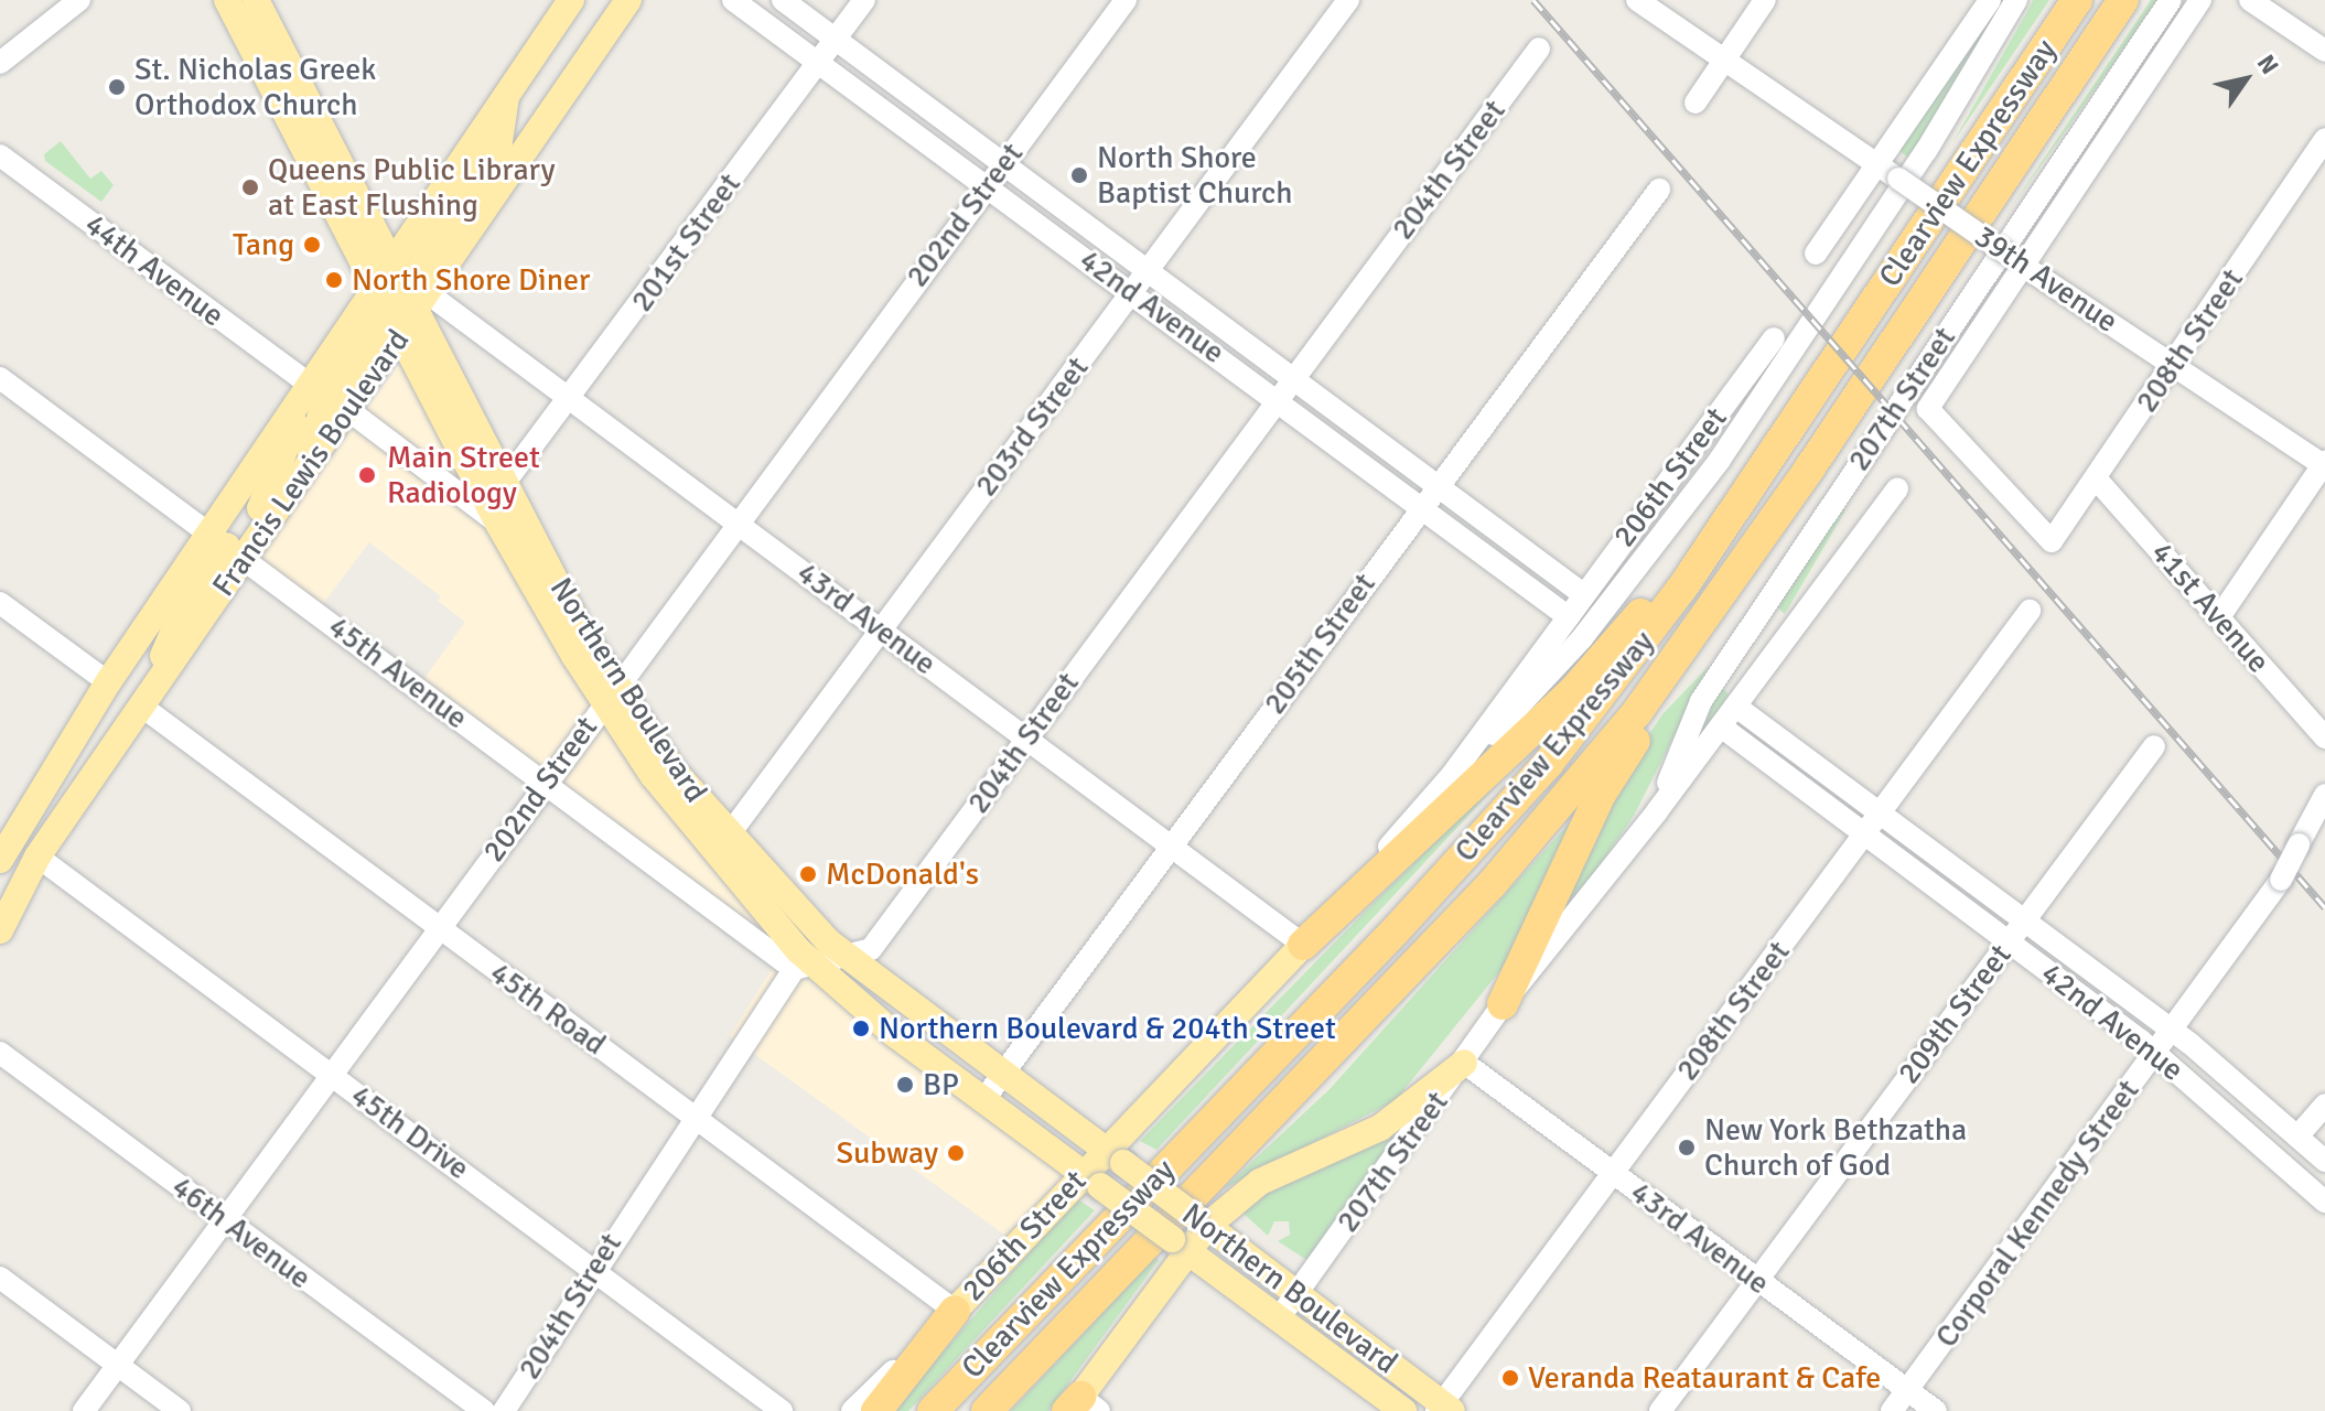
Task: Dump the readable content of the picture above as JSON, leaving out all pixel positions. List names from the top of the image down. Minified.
{"streets":{"highway":["Clearview Expressway"],"main road":["Francis Lewis Boulevard","206th Street","Northern Boulevard"],"street":["204th Street","202nd Street","201st Street","44th Avenue","39th Avenue","42nd Avenue","208th Street","207th Street","203rd Street","41st Avenue","43rd Avenue","205th Street","45th Avenue","45th Road","209th Street","45th Drive","Corporal Kennedy Street","46th Avenue"]},"crossings":[["Clearview Expressway","42nd Avenue"],["Clearview Expressway","206th Street"],["Clearview Expressway","43rd Avenue"],["Clearview Expressway","Northern Boulevard"],["Clearview Expressway","45th Road"],["204th Street","42nd Avenue"],["204th Street","43rd Avenue"],["204th Street","45th Avenue"],["204th Street","Northern Boulevard"],["204th Street","45th Road"],["204th Street","45th Drive"],["202nd Street","42nd Avenue"],["202nd Street","43rd Avenue"],["202nd Street","45th Avenue"],["202nd Street","Northern Boulevard"],["202nd Street","45th Road"],["202nd Street","45th Drive"],["202nd Street","46th Avenue"],["201st Street","42nd Avenue"],["201st Street","43rd Avenue"],["201st Street","Northern Boulevard"],["44th Avenue","Francis Lewis Boulevard"],["39th Avenue","208th Street"],["42nd Avenue","208th Street"],["42nd Avenue","203rd Street"],["42nd Avenue","206th Street"],["42nd Avenue","205th Street"],["42nd Avenue","209th Street"],["42nd Avenue","Corporal Kennedy Street"],["208th Street","41st Avenue"],["208th Street","43rd Avenue"],["208th Street","Northern Boulevard"],["207th Street","43rd Avenue"],["207th Street","Northern Boulevard"],["203rd Street","43rd Avenue"],["203rd Street","Northern Boulevard"],["Francis Lewis Boulevard","43rd Avenue"],["Francis Lewis Boulevard","45th Avenue"],["Francis Lewis Boulevard","Northern Boulevard"],["Francis Lewis Boulevard","45th Road"],["Francis Lewis Boulevard","45th Drive"],["206th Street","Northern Boulevard"],["206th Street","45th Road"],["43rd Avenue","205th Street"],["43rd Avenue","Northern Boulevard"],["43rd Avenue","209th Street"],["43rd Avenue","Corporal Kennedy Street"],["205th Street","Northern Boulevard"],["45th Avenue","Northern Boulevard"]],"places":["St. Nicholas Greek Orthodox Church","North Shore Baptist Church","Queens Public Library at East Flushing","Tang","North Shore Diner","Main Street Radiology","McDonald's","Northern Boulevard & 204th Street","BP","New York Bethzatha Church of God","Subway","Veranda Reataurant & Cafe"],"north":"top right"}
